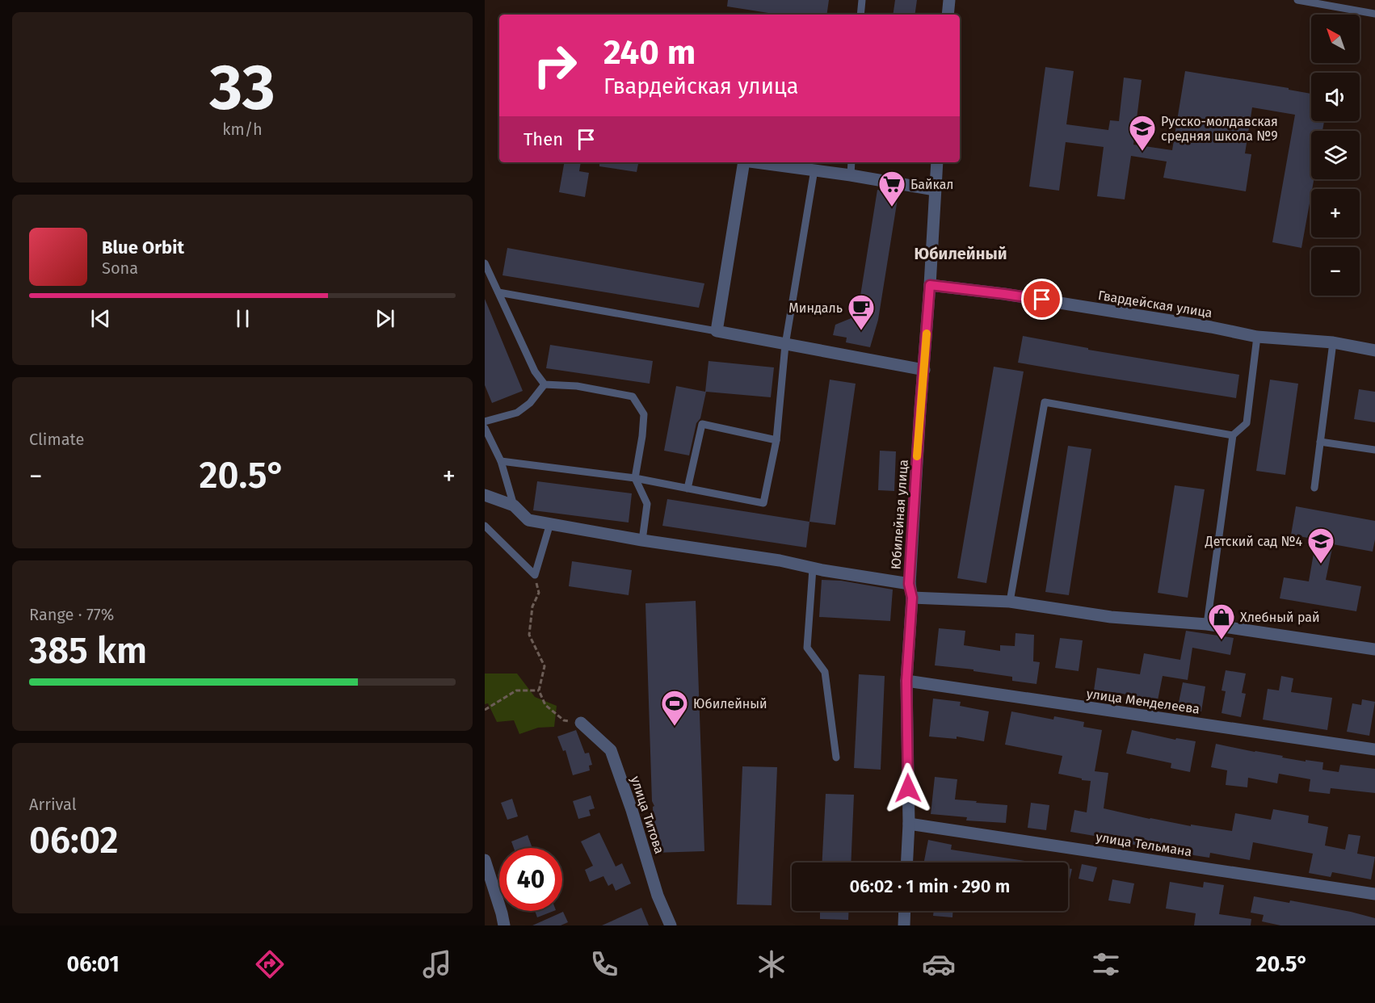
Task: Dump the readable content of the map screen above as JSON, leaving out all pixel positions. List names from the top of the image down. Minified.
{"streets":{"street":["Гвардейская улица","Юбилейная улица","улица Менделеева","улица Титова","улица Тельмана"]},"crossings":[["Гвардейская улица","Юбилейная улица"],["Юбилейная улица","улица Менделеева"],["Юбилейная улица","улица Тельмана"]],"districts":["Юбилейный"],"places":{"school or university":["Русско-молдавская средняя школа №9","Детский сад №4"],"supermarket":["Байкал"],"cafe":["Миндаль"],"shop":["Хлебный рай"],"sports":["Юбилейный"]},"north":"top left","page":{"tile":[["33","km/h"],"Climate",["Range · 77%","385 km"],["Arrival","06:02"]],"map_buttons":["+","−"],"turn":["240 m","Гвардейская улица"],"then":"Then","song":["Blue Orbit","Sona"],"heat":["−","20.5°","+"],"limit":"40","trip":"06:02 · 1 min · 290 m","tabs":["06:01","20.5°"]}}
